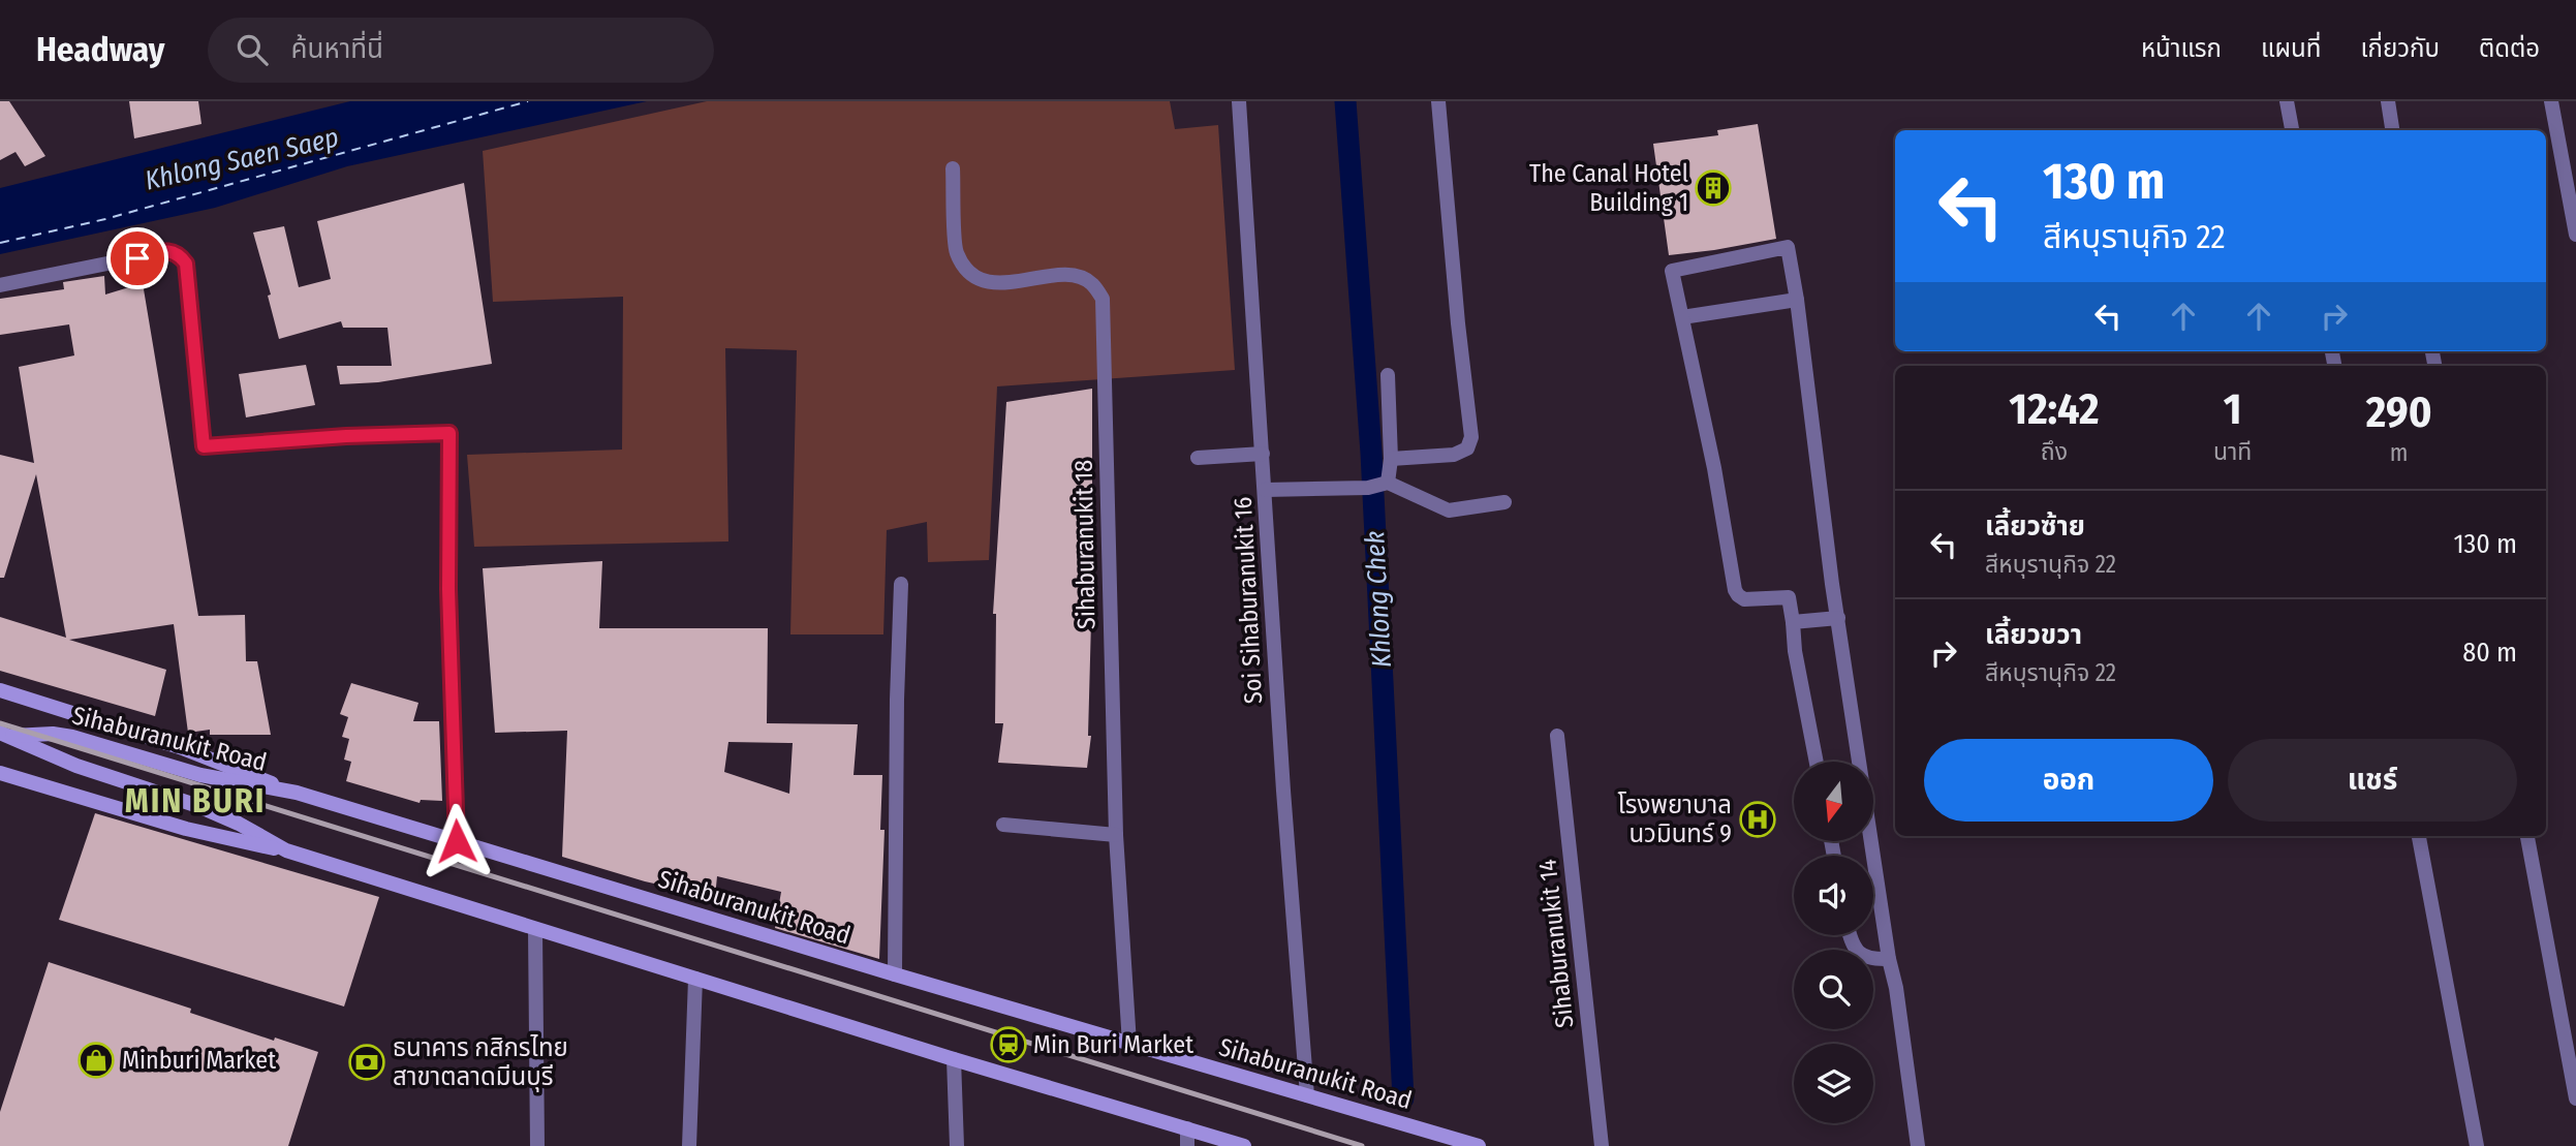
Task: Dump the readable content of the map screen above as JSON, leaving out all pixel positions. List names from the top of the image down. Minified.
{"streets":{"main road":["Sihaburanukit Road"],"street":["Sihaburanukit 18","Soi Sihaburanukit 16","Sihaburanukit 14"]},"crossings":[["Sihaburanukit 18","Sihaburanukit Road"],["Soi Sihaburanukit 16","Sihaburanukit Road"]],"districts":["MIN BURI"],"water":["Khlong Saen Saep","Khlong Chek"],"places":{"building":["The Canal Hotel Building 1"],"hospital":["โรงพยาบาล นวมินทร์ 9"],"station":["Min Buri Market"],"shop":["Minburi Market"],"bank":["ธนาคาร กสิกรไทย สาขาตลาดมีนบุรี"]},"north":"bottom","page":{"header":"Headway","search":"ค้นหาที่นี่","nav":["หน้าแรก","แผนที่","เกี่ยวกับ","ติดต่อ"],"turn":["130 m","สีหบุรานุกิจ 22"],"eta":["12:42","ถึง","1","นาที","290","m"],"list":[{"name":"เลี้ยวซ้าย","note":"สีหบุรานุกิจ 22","value":"130 m"},{"name":"เลี้ยวขวา","note":"สีหบุรานุกิจ 22","value":"80 m"}],"buttons":["ออก","แชร์"]}}
